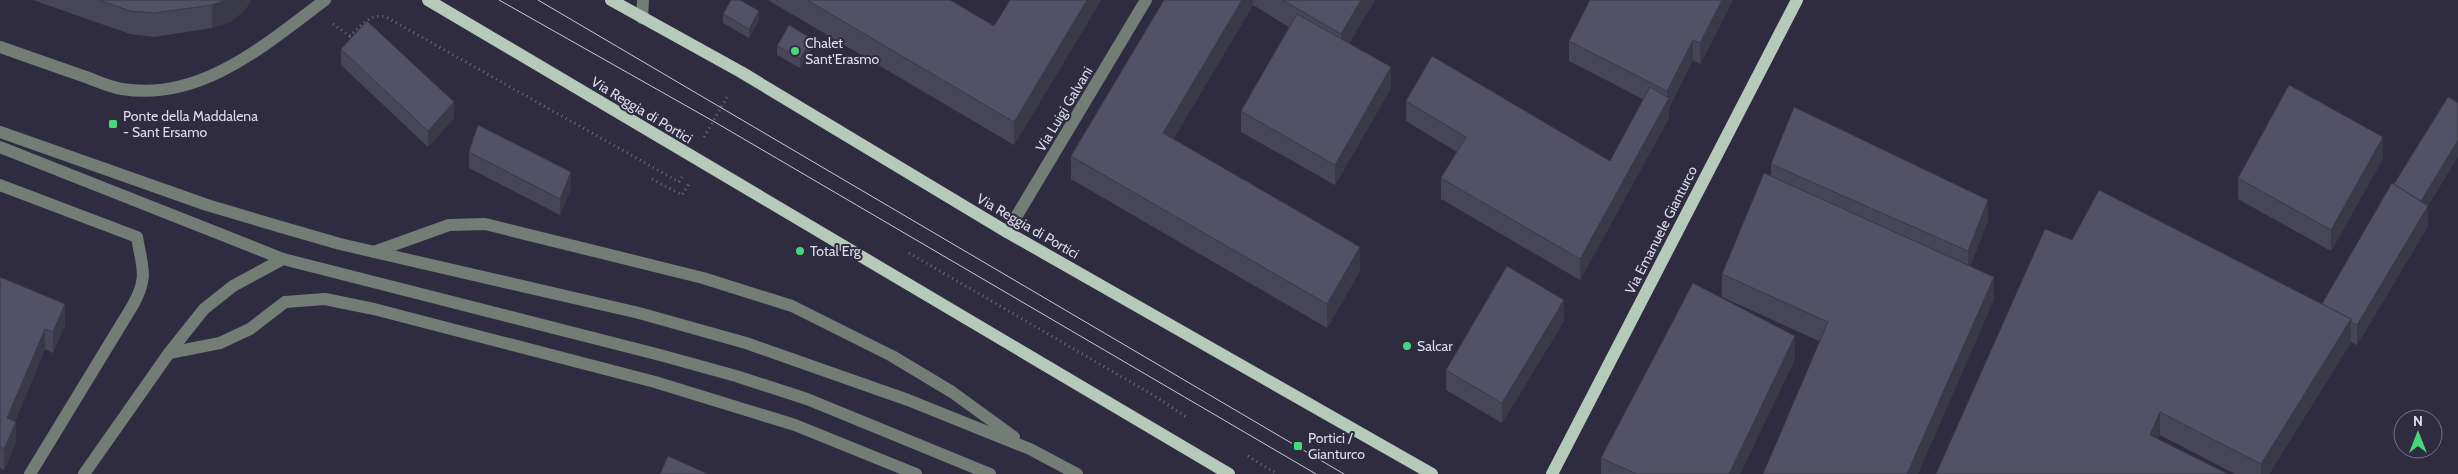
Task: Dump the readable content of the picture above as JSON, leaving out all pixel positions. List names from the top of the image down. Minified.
{"streets":{"main road":["Via Reggia di Portici","Via Emanuele Gianturco"],"street":["Via Luigi Galvani"]},"crossings":[["Via Luigi Galvani","Via Reggia di Portici"]],"places":{"other":["Chalet Sant'Erasmo","Total Erg","Salcar"],"transit":["Ponte della Maddalena - Sant Ersamo","Portici / Gianturco"]},"north":"top"}
